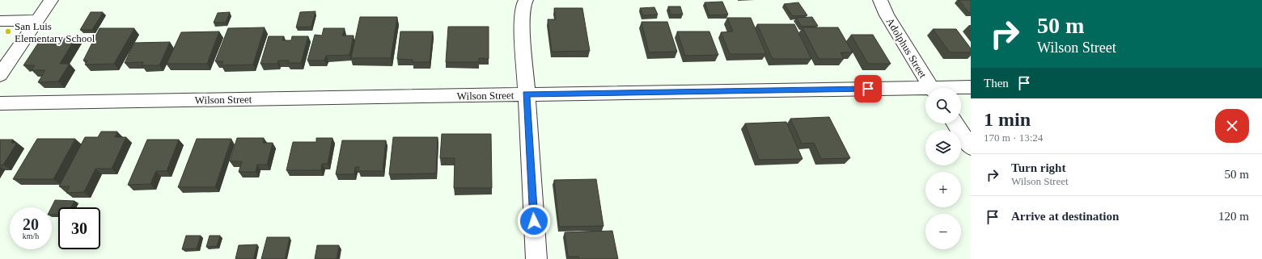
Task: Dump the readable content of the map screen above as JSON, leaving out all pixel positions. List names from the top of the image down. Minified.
{"streets":{"street":["Adolphus Street","Wilson Street"]},"places":["San Luis Elementary School"],"page":{"turn":["50 m","Wilson Street"],"then":"Then","map_buttons":["+","−"],"heading":["1 min","170 m · 13:24"],"list":[{"name":"Turn right","note":"Wilson Street","value":"50 m"},{"name":"Arrive at destination","value":"120 m"}],"speed":"20 km/h","limit":"30"}}
